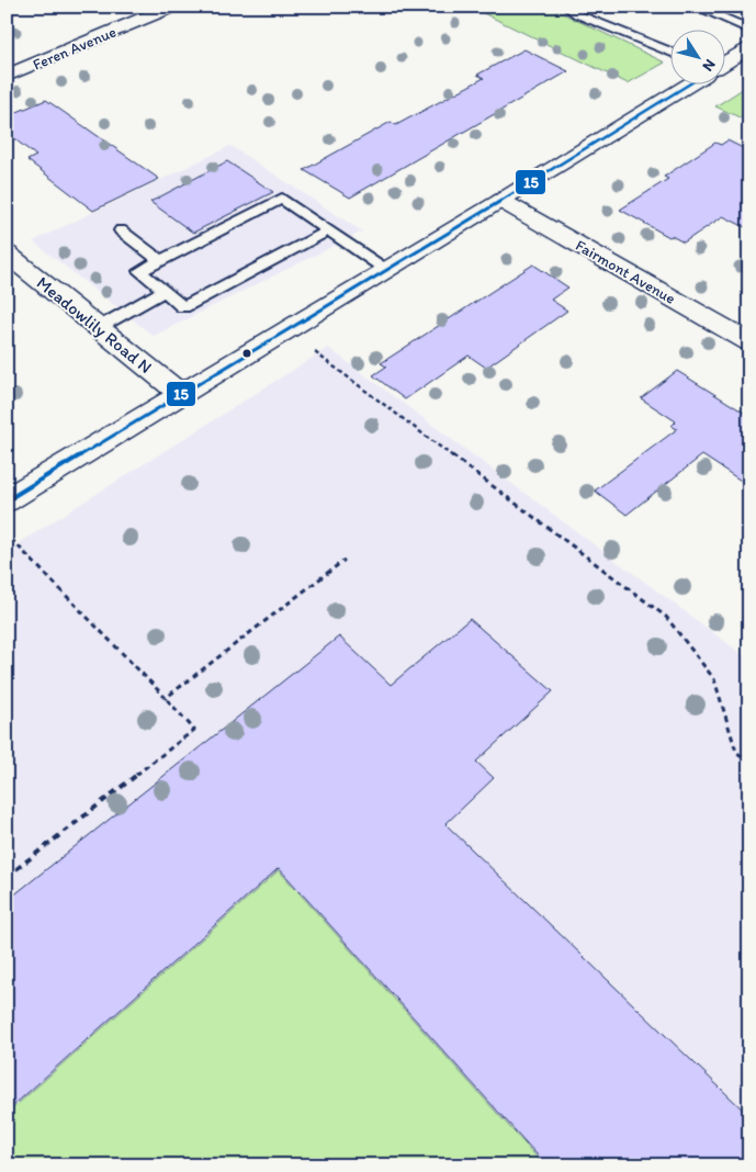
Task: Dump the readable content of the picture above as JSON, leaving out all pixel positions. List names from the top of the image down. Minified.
{"streets":{"main road":["Feren Avenue","Fairmont Avenue","Meadowlily Road N"]},"lines":["transit line 15"],"north":"bottom right"}
